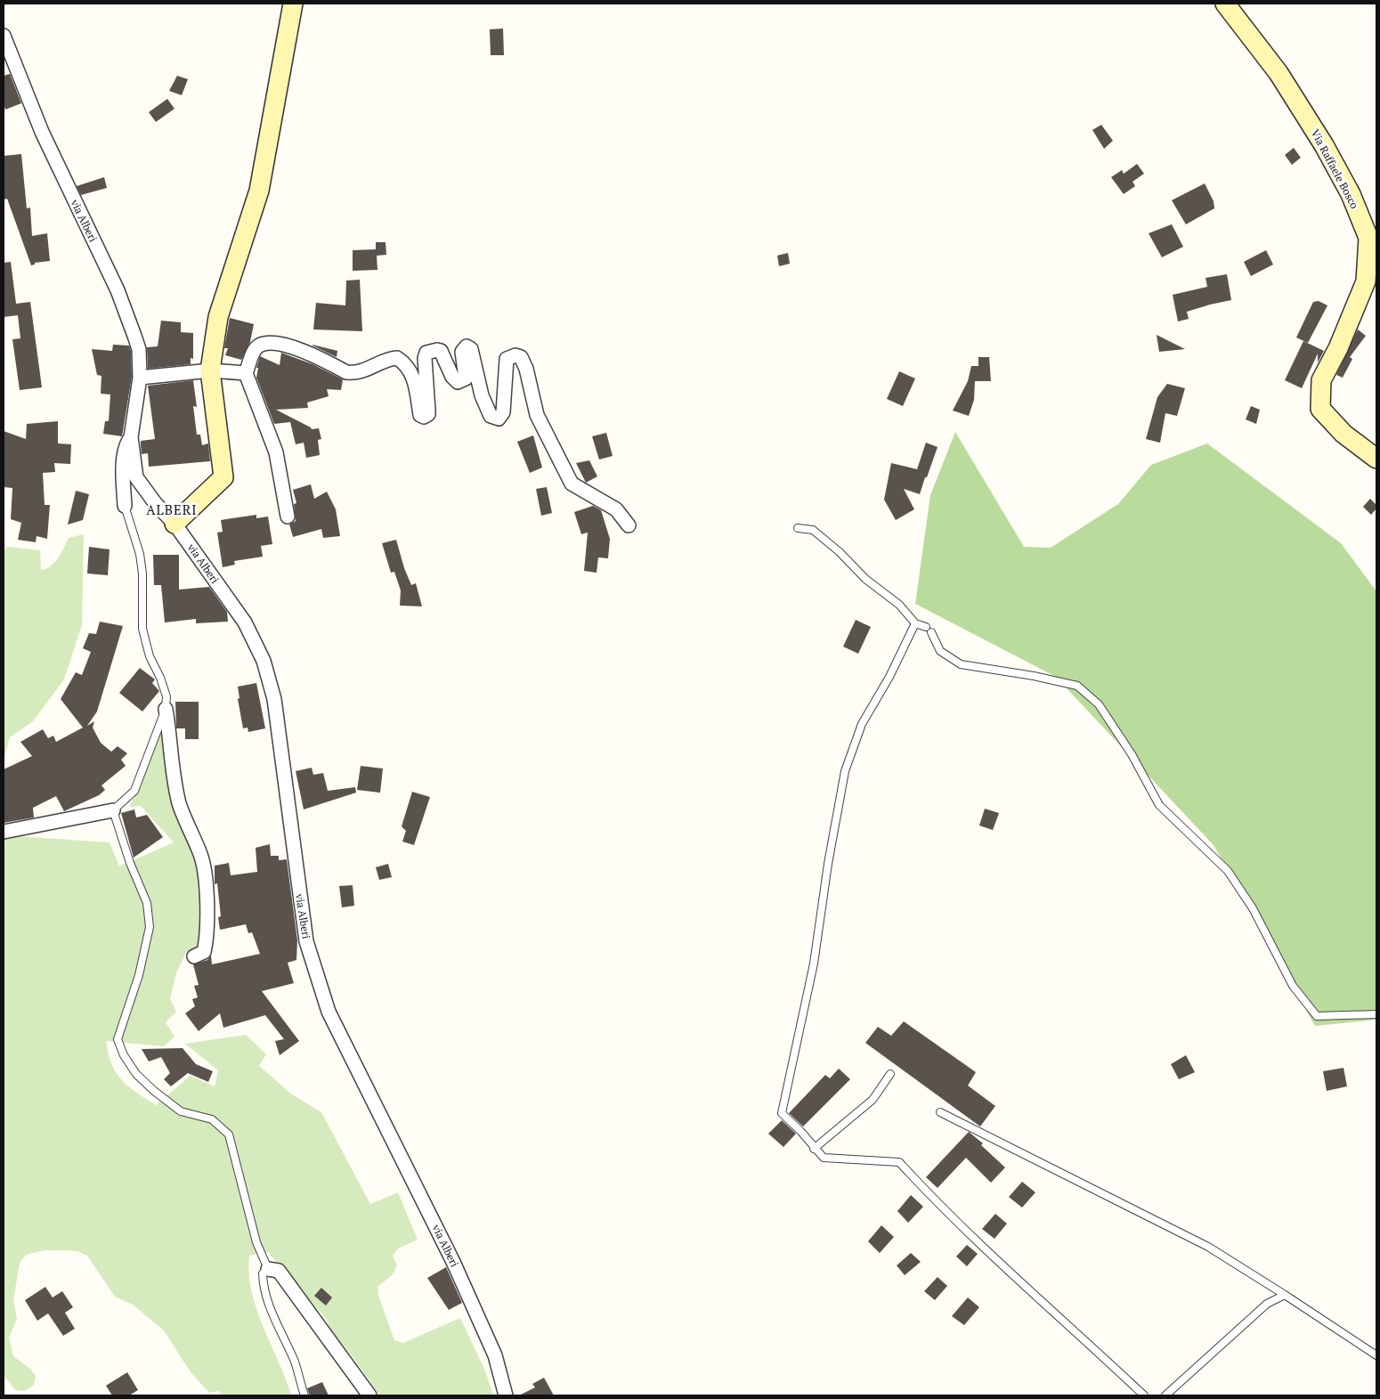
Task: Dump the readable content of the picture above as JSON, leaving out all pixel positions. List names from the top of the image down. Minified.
{"streets":{"street":["Via Raffaele Bosco","via Alberi"]},"districts":["ALBERI"]}
